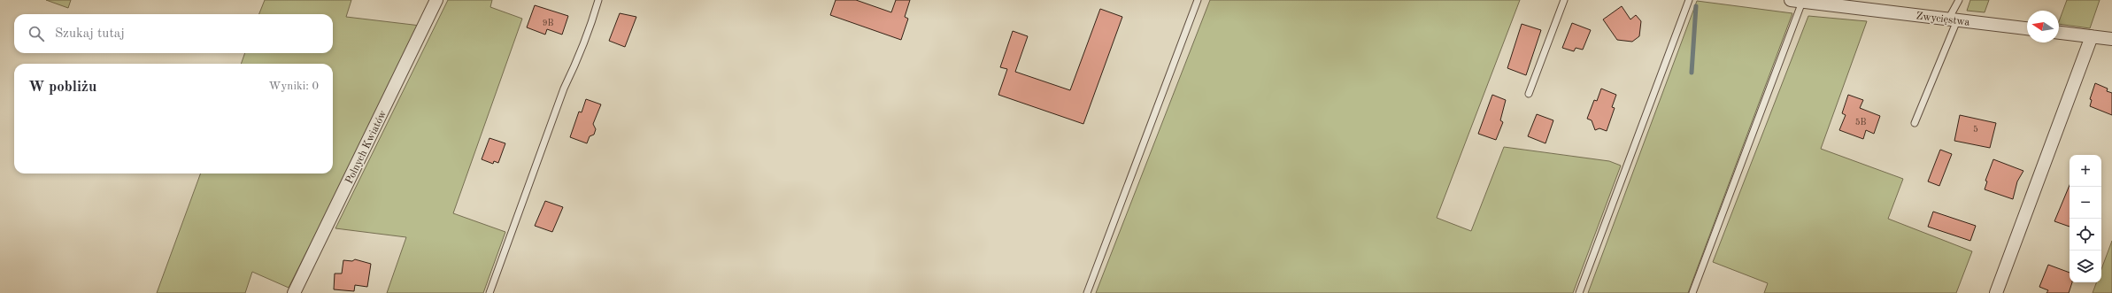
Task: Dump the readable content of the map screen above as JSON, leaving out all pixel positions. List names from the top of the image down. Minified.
{"streets":{"street":["Zwycięstwa","Polnych Kwiatów"]},"house_numbers":["9B","5B","5"],"north":"left","page":{"search":"Szukaj tutaj","heading":["W pobliżu","Wyniki: 0"],"map_buttons":["+","−"]}}
